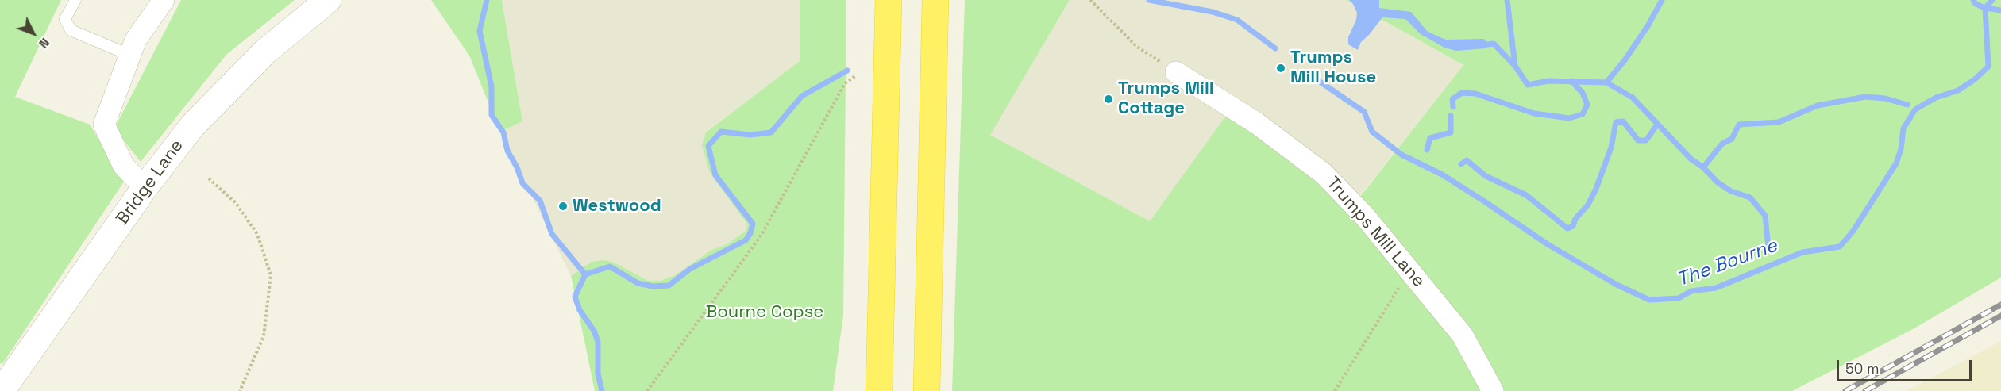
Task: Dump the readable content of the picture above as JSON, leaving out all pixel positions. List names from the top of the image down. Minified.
{"streets":{"street":["Bridge Lane","Trumps Mill Lane"]},"water":["The Bourne"],"parks":["Bourne Copse"],"places":["Trumps Mill House","Trumps Mill Cottage","Westwood"],"scale_bar":"50 m","north":"bottom right"}
